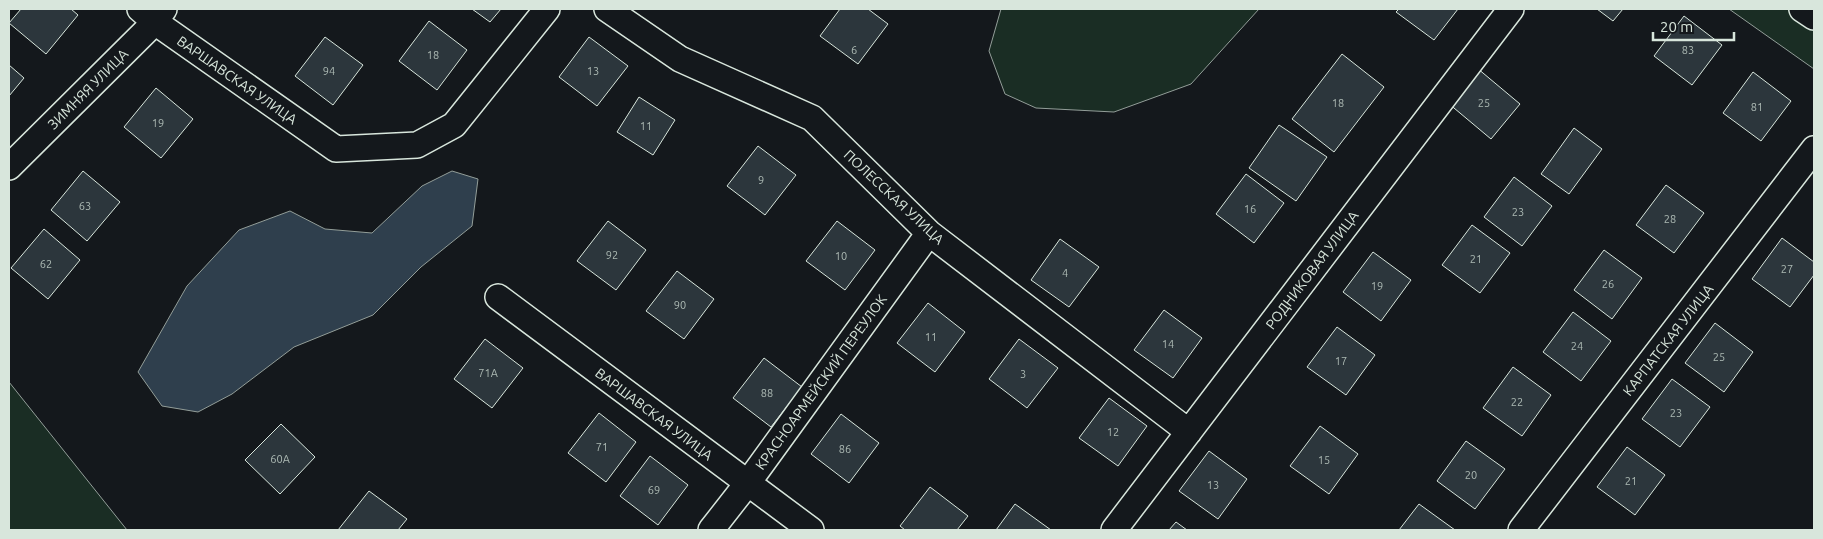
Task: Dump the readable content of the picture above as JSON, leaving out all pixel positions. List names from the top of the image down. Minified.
{"streets":{"street":["ВАРШАВСКАЯ УЛИЦА","ЗИМНЯЯ УЛИЦА","ПОЛЕССКАЯ УЛИЦА","РОДНИКОВАЯ УЛИЦА","КАРПАТСКАЯ УЛИЦА","КРАСНОАРМЕЙСКИЙ ПЕРЕУЛОК"]},"crossings":[["ВАРШАВСКАЯ УЛИЦА","ЗИМНЯЯ УЛИЦА"],["ВАРШАВСКАЯ УЛИЦА","КРАСНОАРМЕЙСКИЙ ПЕРЕУЛОК"],["ПОЛЕССКАЯ УЛИЦА","РОДНИКОВАЯ УЛИЦА"],["ПОЛЕССКАЯ УЛИЦА","КРАСНОАРМЕЙСКИЙ ПЕРЕУЛОК"]],"house_numbers":["6","83","18","94","13","18","25","81","19","11","9","63","16","23","28","92","10","21","62","27","4","26","19","90","11","14","24","25","17","71А","3","88","22","23","12","71","86","60А","15","20","21","13","69"],"scale_bar":"20 m"}
